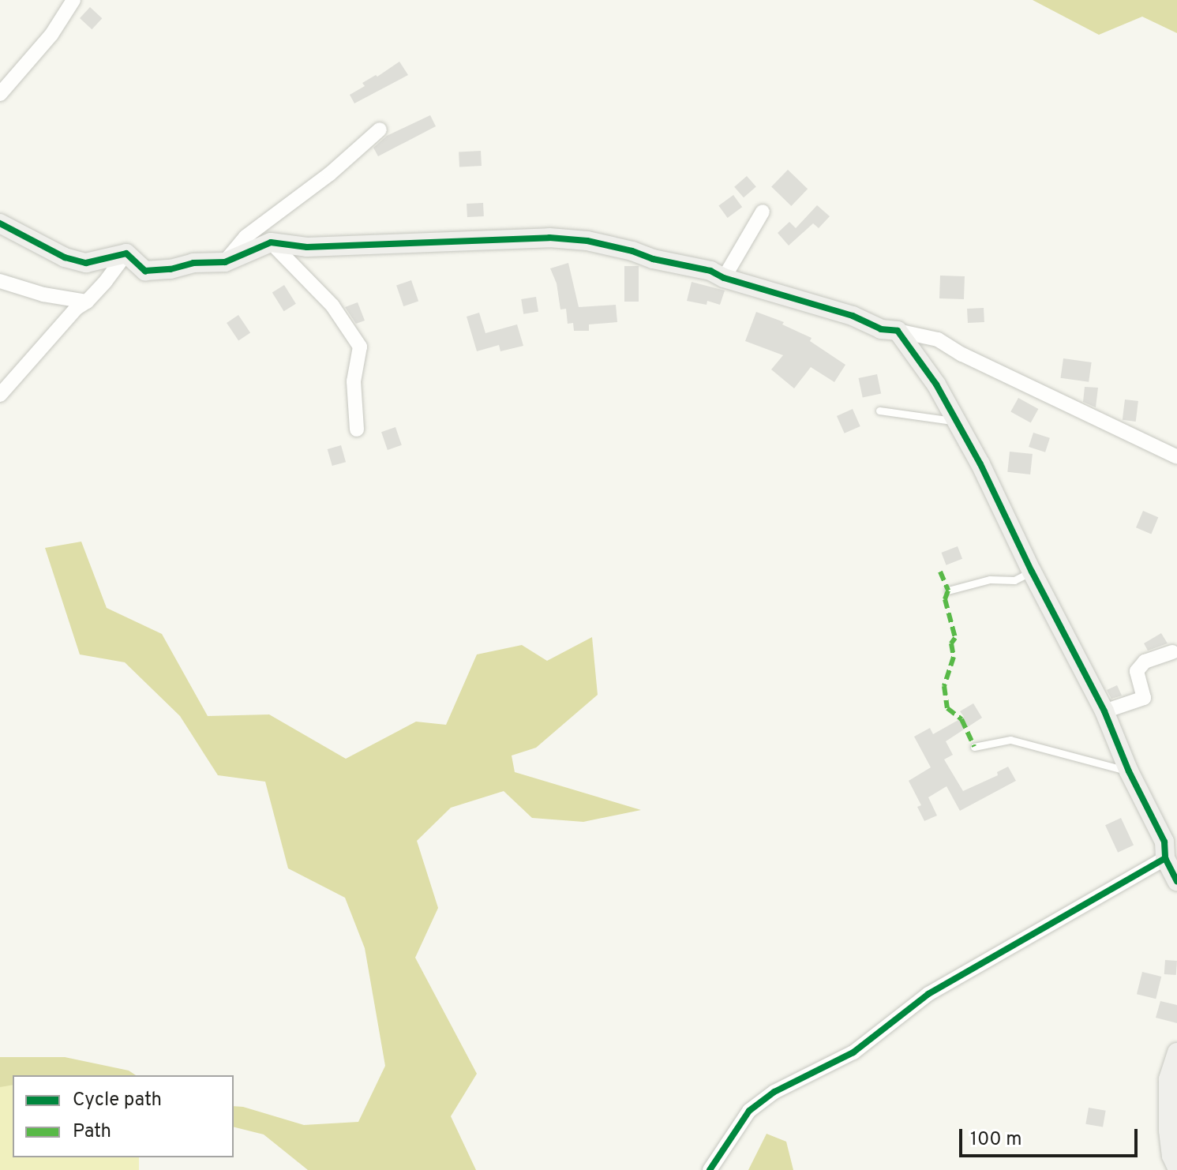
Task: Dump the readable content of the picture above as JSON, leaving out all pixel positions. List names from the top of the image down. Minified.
{"legend":["Cycle path","Path"],"scale_bar":"100 m"}
